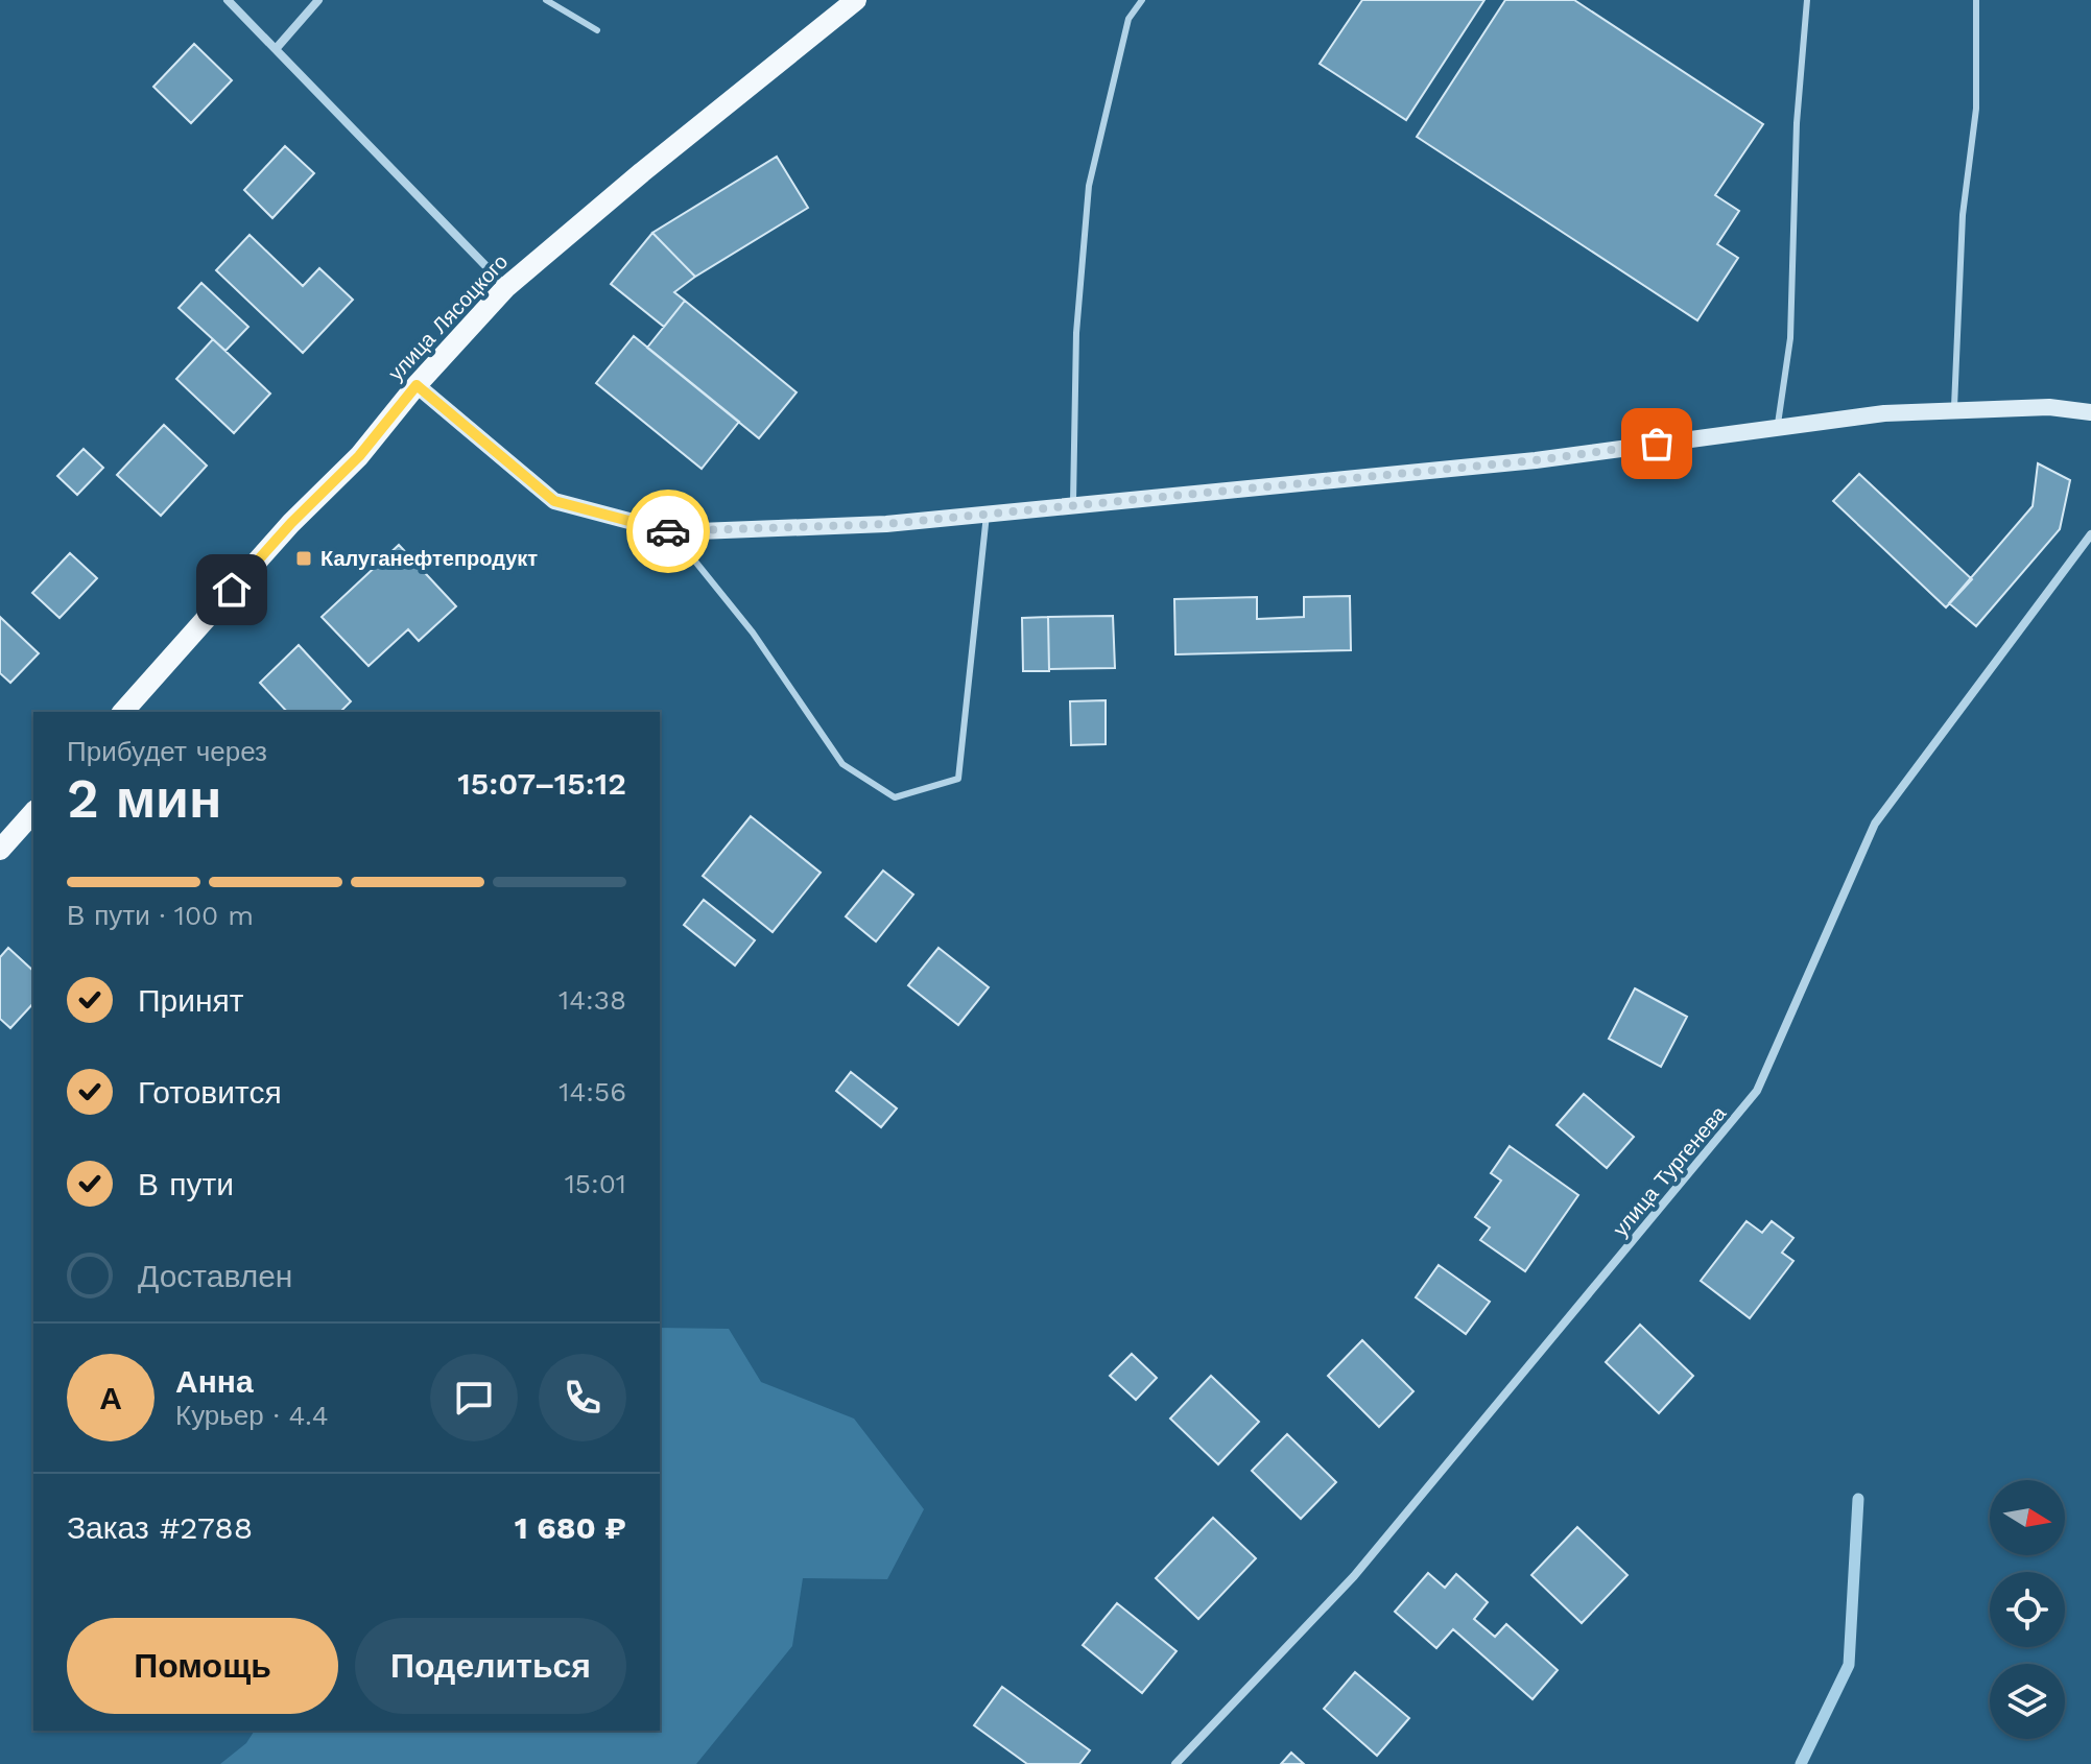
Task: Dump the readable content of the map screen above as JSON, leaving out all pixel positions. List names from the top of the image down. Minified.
{"streets":{"main road":["улица Лясоцкого"],"street":["улица Тургенева"]},"places":{"transit":["Калуганефтепродукт"]},"north":"right","page":{"heading":["2 мин","Прибудет через","15:07–15:12"],"panel":["Анна","Курьер · 4.4","Заказ #2788","1 680 ₽"],"bar":"В пути · 100 m","list":[["Принят","14:38"],["Готовится","14:56"],["В пути","15:01"],"Доставлен"],"round":"А","buttons":["Помощь","Поделиться"]}}
